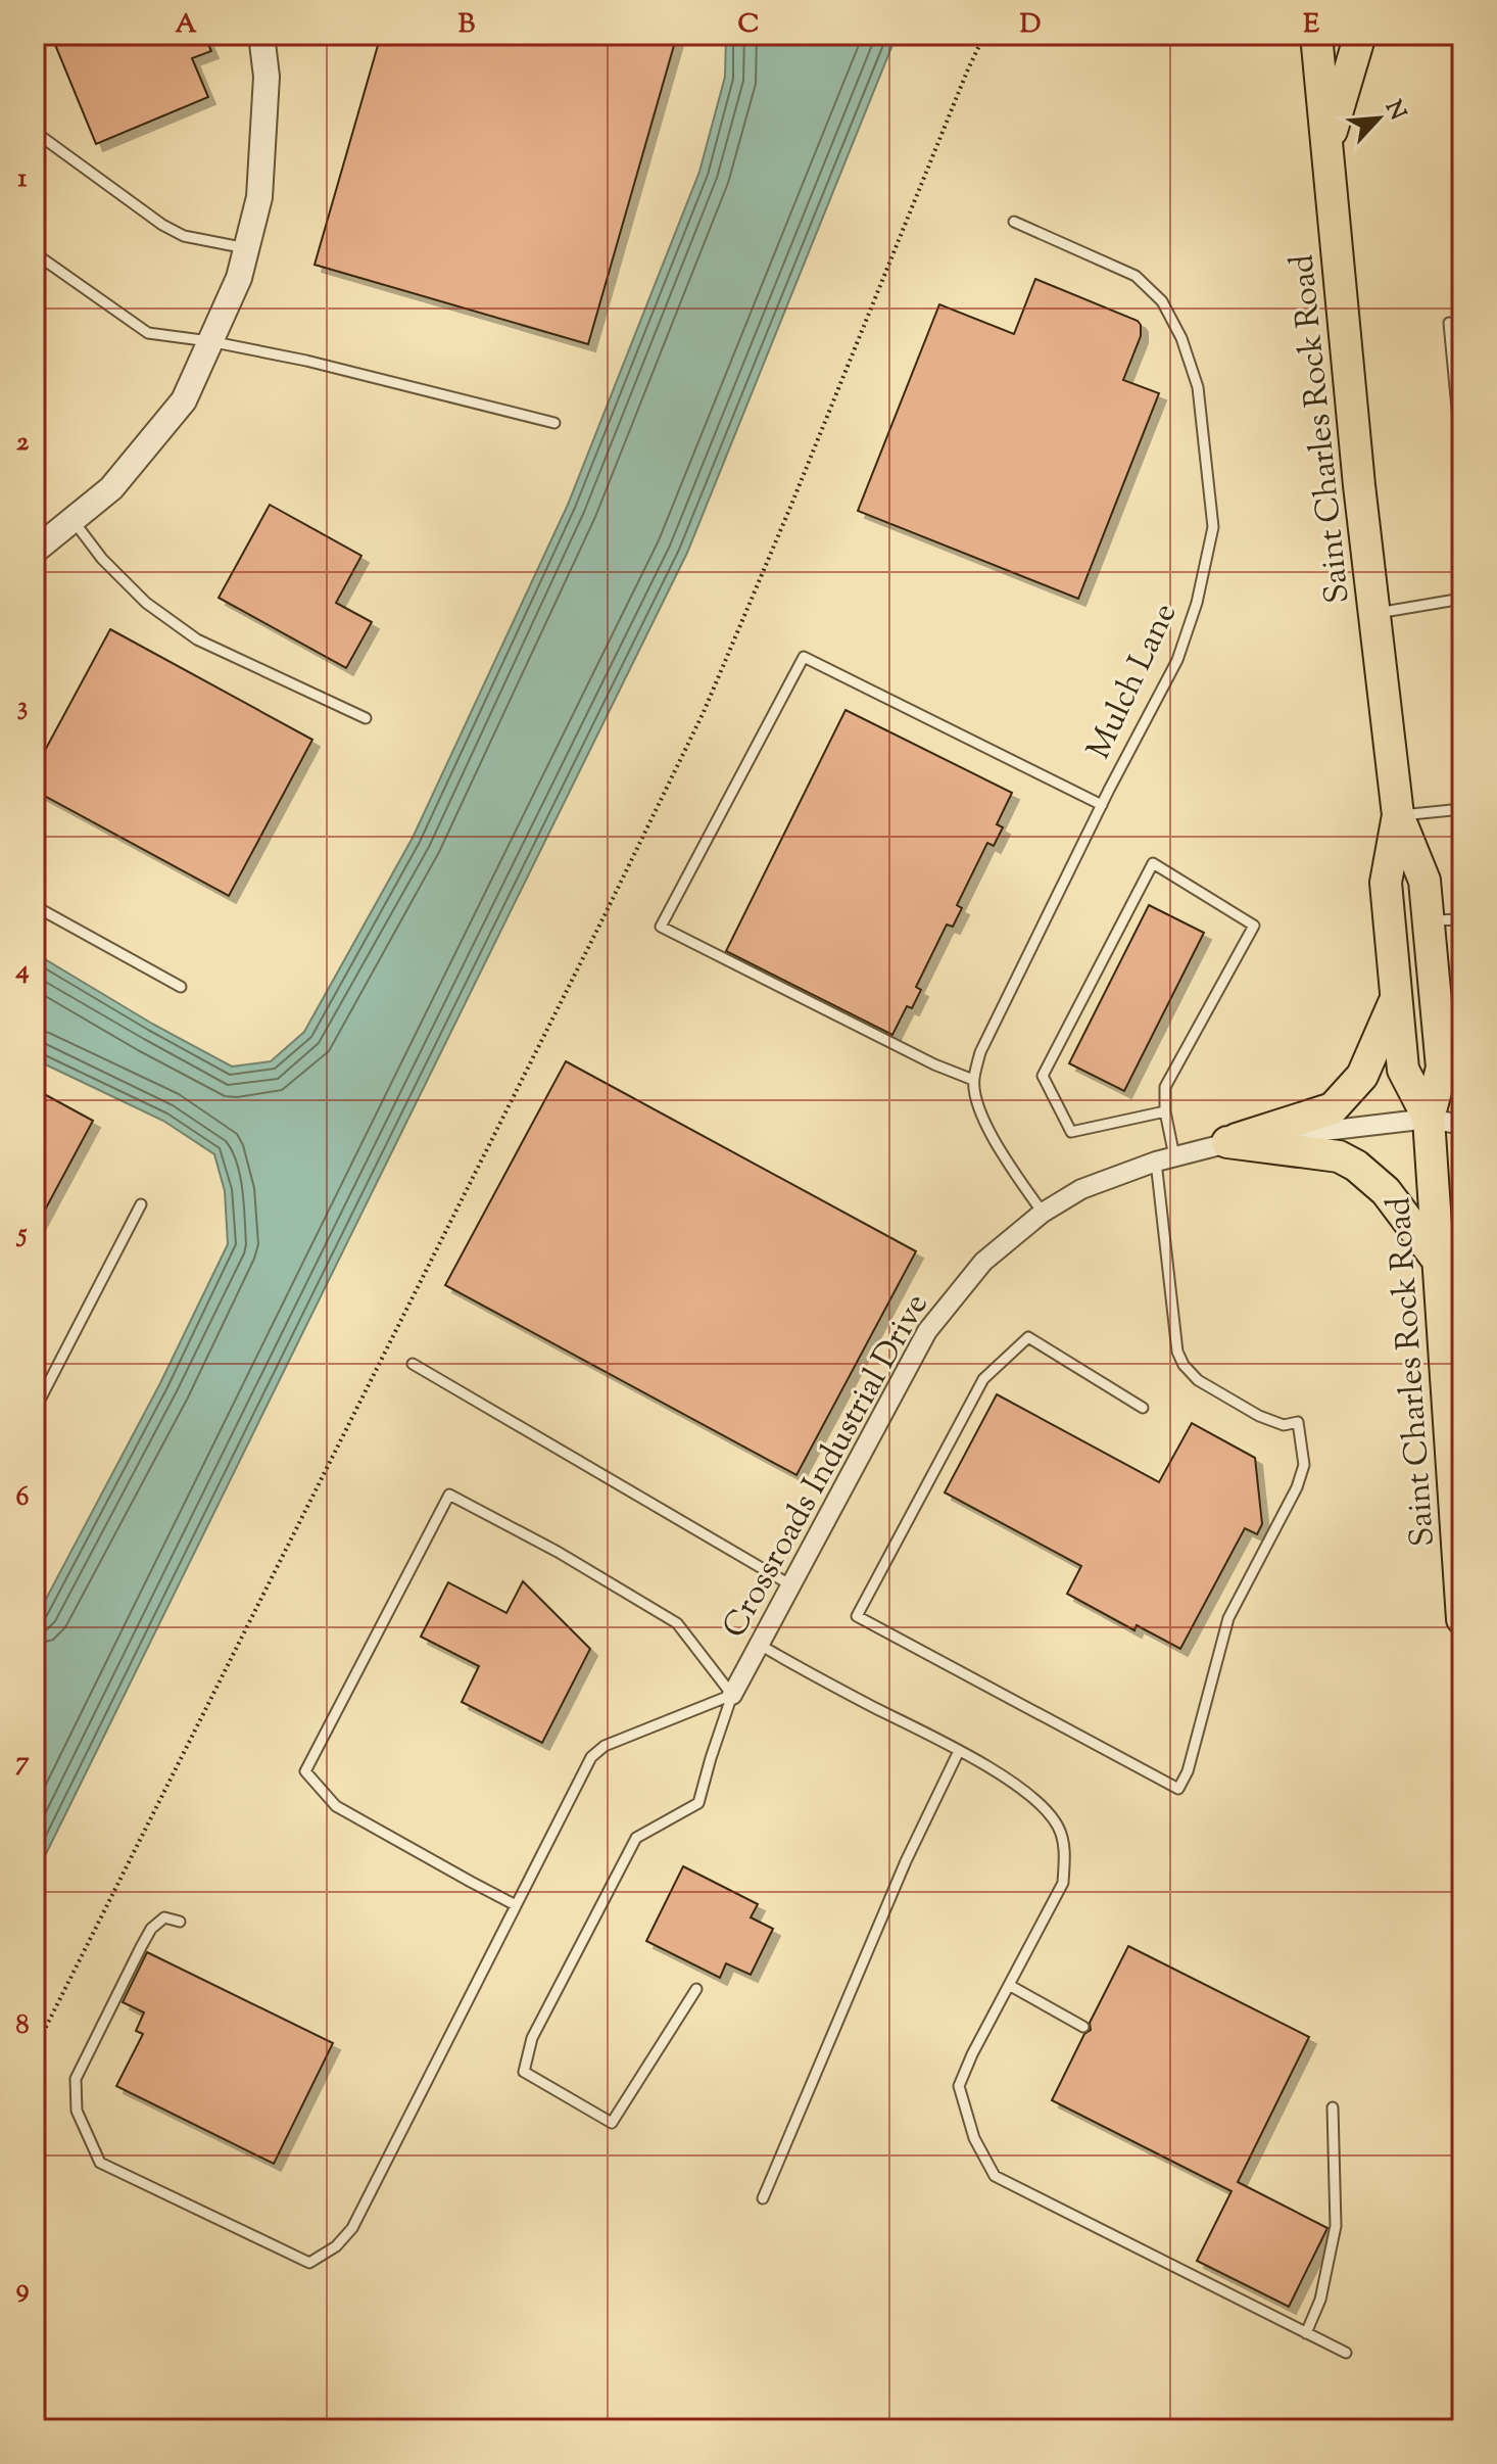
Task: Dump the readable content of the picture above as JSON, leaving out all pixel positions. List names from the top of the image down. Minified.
{"streets":{"main road":["Saint Charles Rock Road"],"street":["Crossroads Industrial Drive"],"lane":["Mulch Lane"]},"crossings":[["Saint Charles Rock Road","Crossroads Industrial Drive"]],"north":"top right","grid":{"columns":["A","B","C","D","E"],"rows":["1","2","3","4","5","6","7","8","9"]}}
